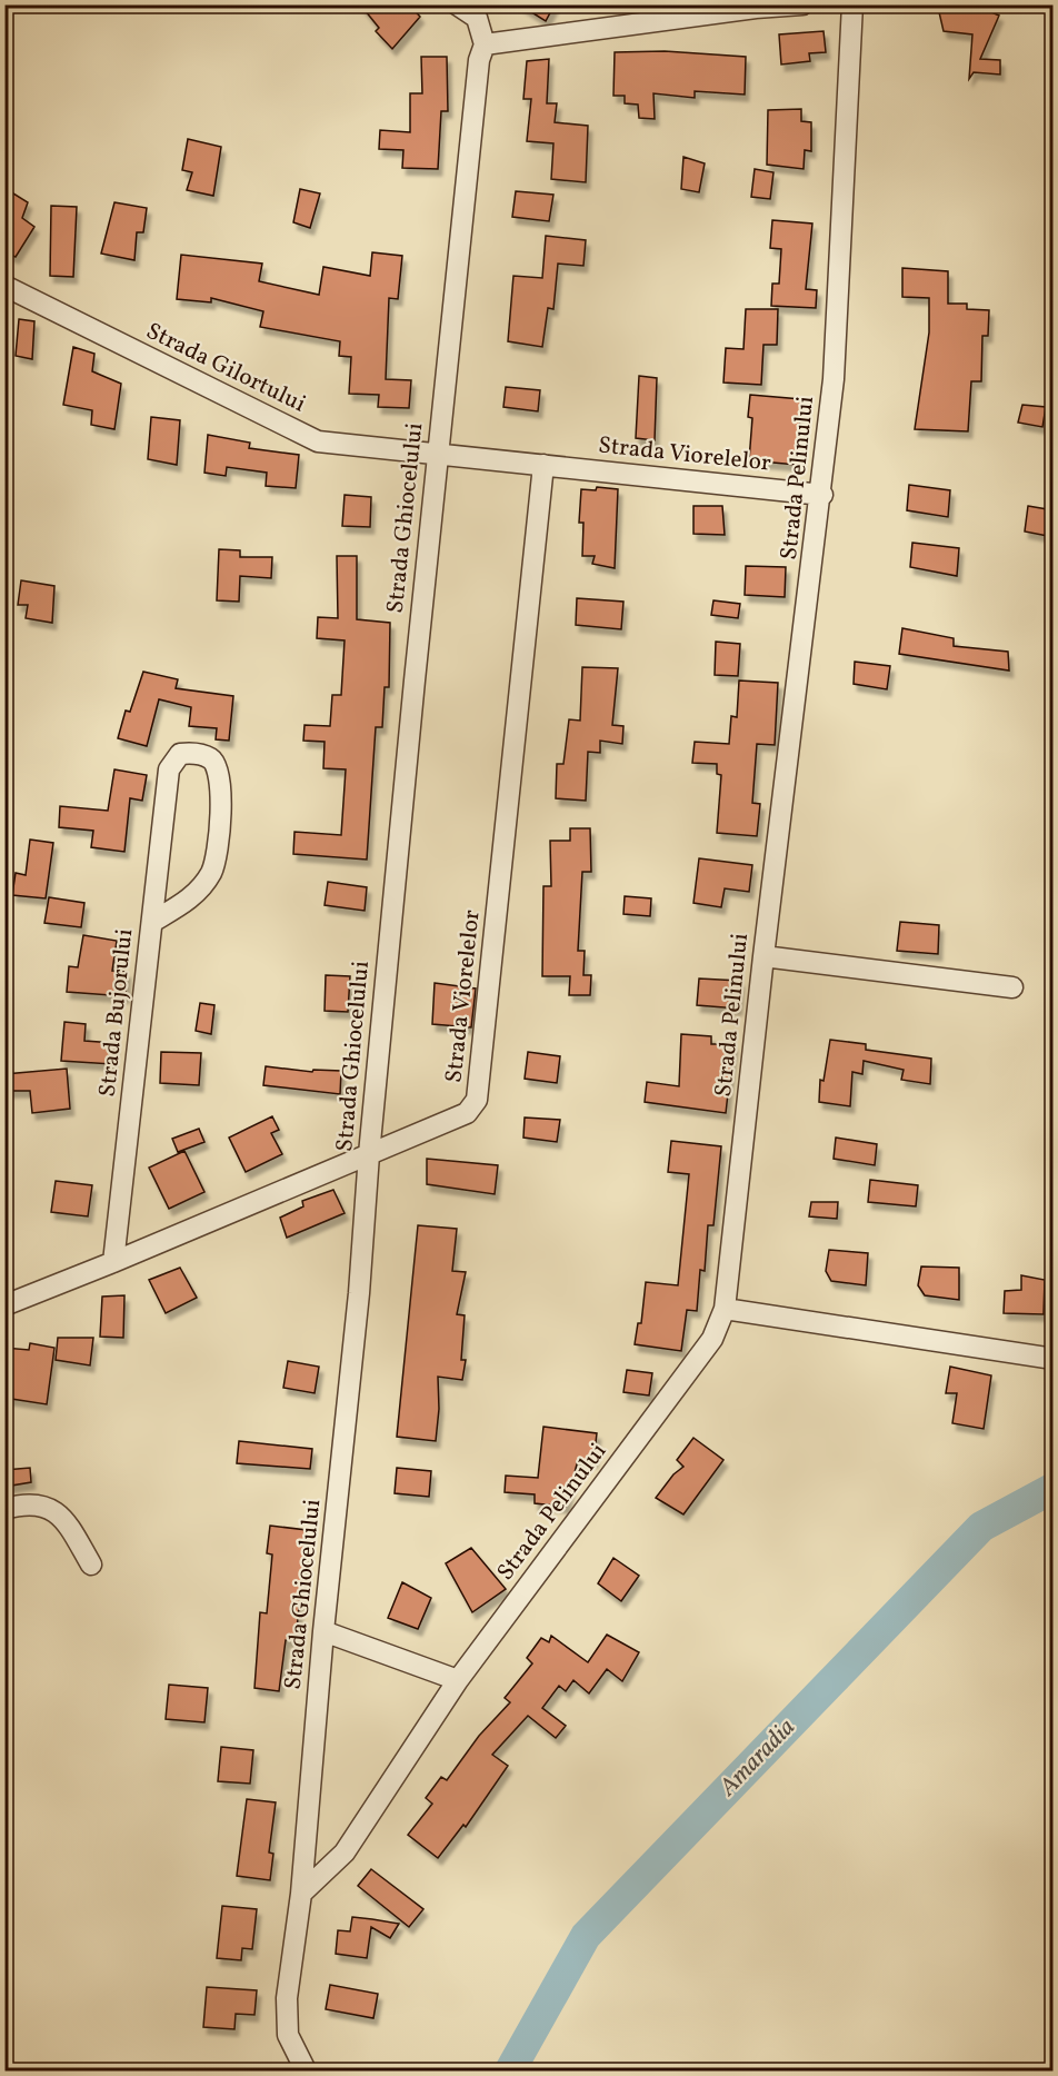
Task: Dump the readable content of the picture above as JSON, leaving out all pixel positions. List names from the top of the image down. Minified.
{"streets":{"street":["Strada Gilortului","Strada Viorelelor","Strada Pelinului","Strada Ghiocelului","Strada Bujorului"]},"crossings":[["Strada Gilortului","Strada Viorelelor"],["Strada Gilortului","Strada Ghiocelului"],["Strada Viorelelor","Strada Pelinului"],["Strada Viorelelor","Strada Ghiocelului"],["Strada Viorelelor","Strada Bujorului"],["Strada Pelinului","Strada Ghiocelului"]],"water":["Amaradia"]}
